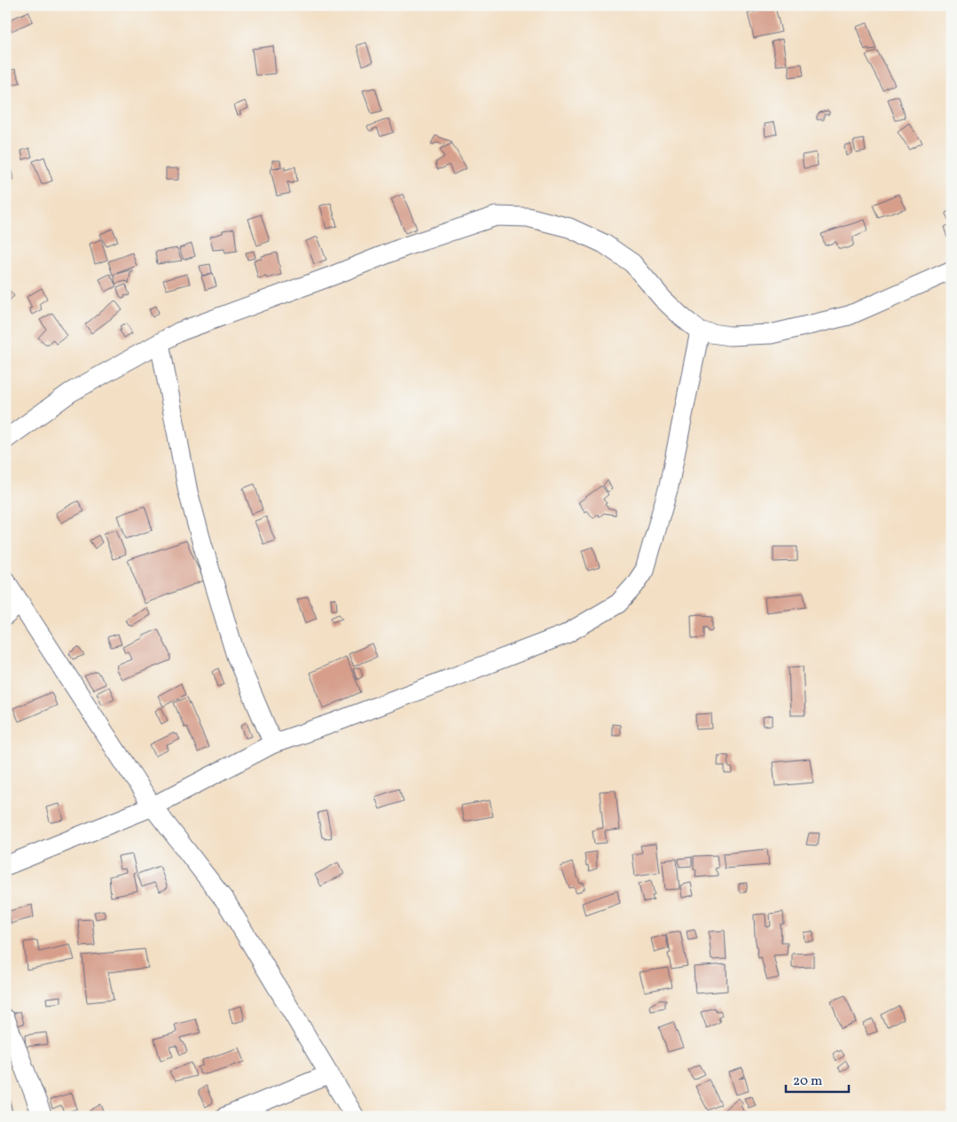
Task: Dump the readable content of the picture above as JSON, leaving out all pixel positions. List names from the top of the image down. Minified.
{"scale_bar":"20 m"}
